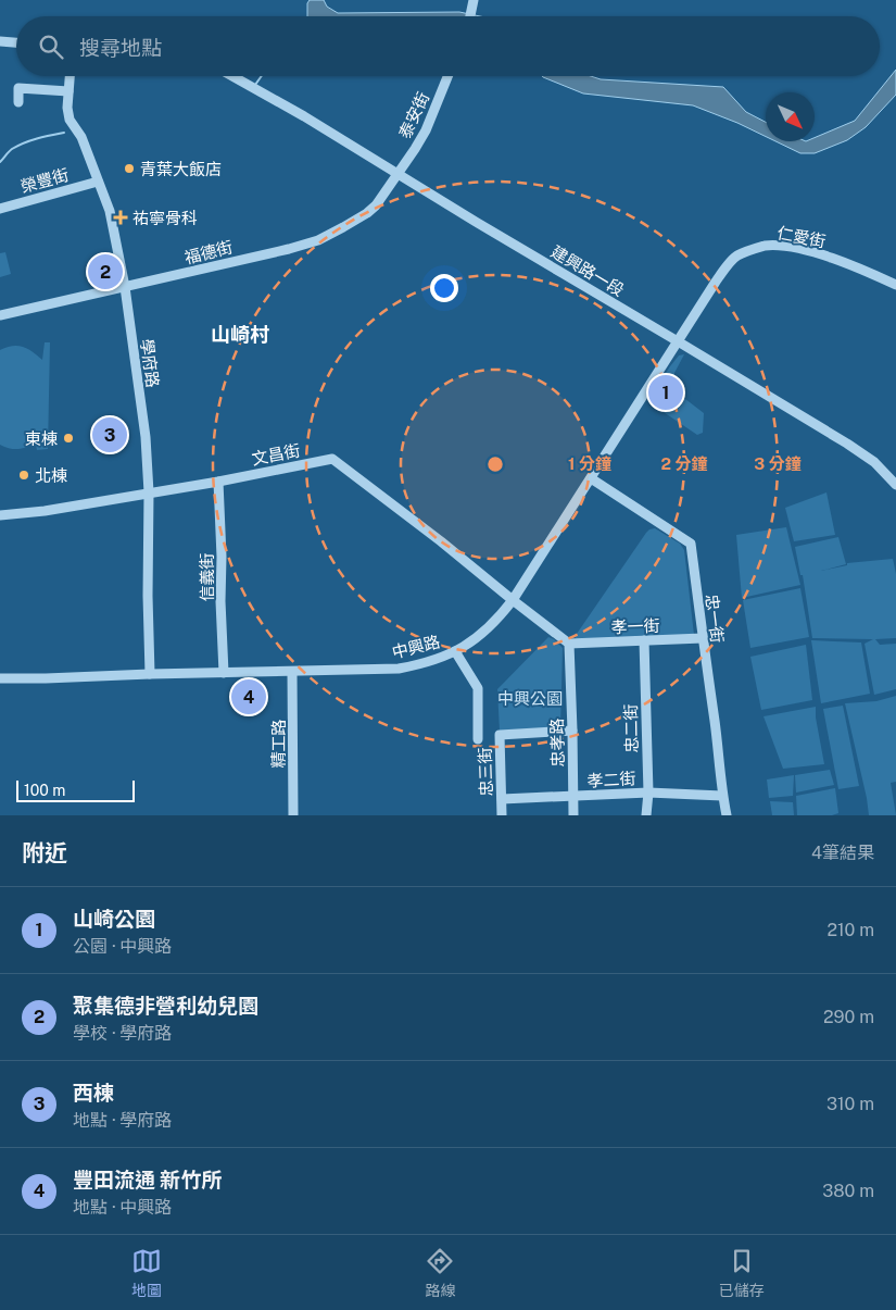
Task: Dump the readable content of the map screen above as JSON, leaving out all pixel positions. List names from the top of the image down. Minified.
{"streets":{"street":["泰安街","榮豐街","仁愛街","福德街","建興路一段","學府路","文昌街","信義街","忠一街","孝一街","中興路","忠二街","忠孝路","精工路","忠三街","孝二街"]},"crossings":[["泰安街","福德街"],["泰安街","建興路一段"],["榮豐街","學府路"],["仁愛街","建興路一段"],["仁愛街","中興路"],["福德街","建興路一段"],["福德街","學府路"],["建興路一段","中興路"],["學府路","文昌街"],["學府路","中興路"],["文昌街","信義街"],["文昌街","中興路"],["信義街","中興路"],["忠一街","孝一街"],["忠一街","中興路"],["忠一街","孝二街"],["孝一街","忠二街"],["孝一街","忠孝路"],["中興路","精工路"],["忠二街","孝二街"],["忠孝路","忠三街"],["忠孝路","孝二街"],["忠三街","孝二街"]],"districts":["山崎村"],"parks":["中興公園"],"places":{"other":["青葉大飯店","東棟","北棟"],"health":["祐寧骨科"]},"scale_bar":"100 m","north":"bottom right","page":{"search":"搜尋地點","pins":["2","1","3","4"],"scale":"100 m","heading":["附近","4筆結果"],"list":[{"mark":"1","name":"山崎公園","note":"公園 · 中興路","value":"210 m"},{"mark":"2","name":"聚集德非營利幼兒園","note":"學校 · 學府路","value":"290 m"},{"mark":"3","name":"西棟","note":"地點 · 學府路","value":"310 m"},{"mark":"4","name":"豐田流通 新竹所","note":"地點 · 中興路","value":"380 m"}],"nav":["地圖","路線","已儲存"]},"rings":["1 分鐘","2 分鐘","3 分鐘"]}
